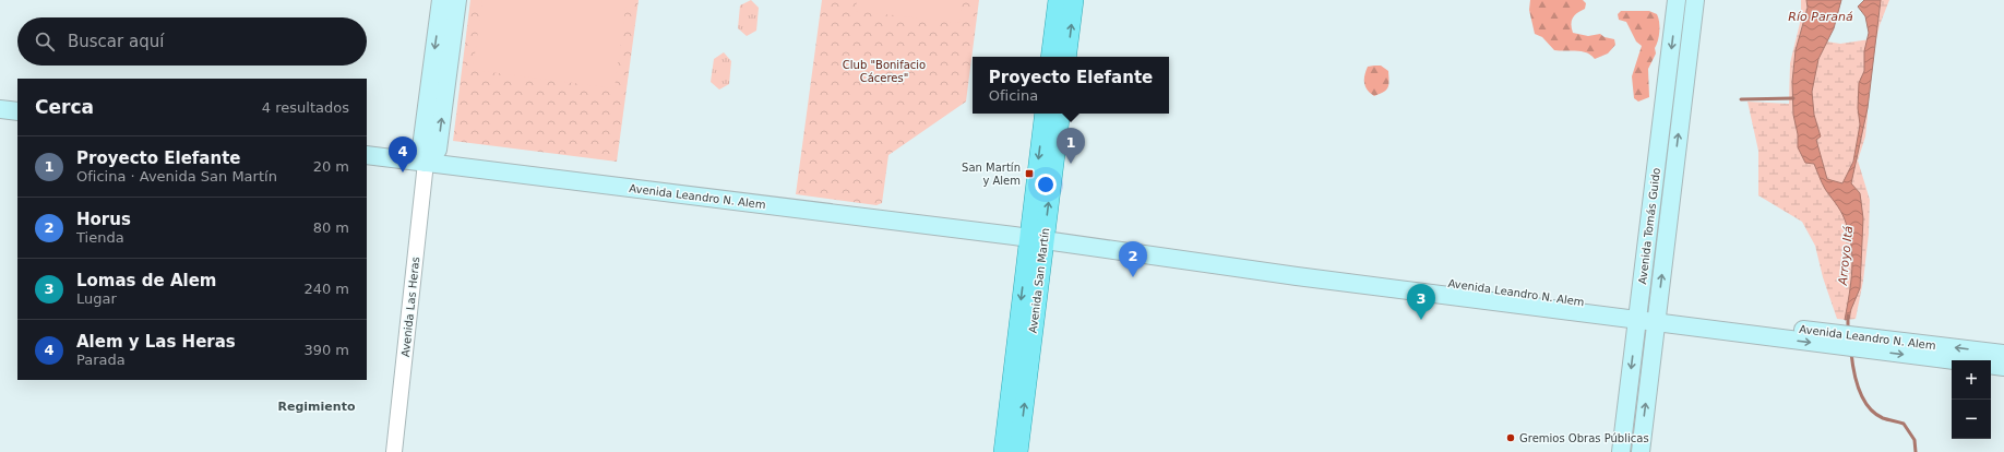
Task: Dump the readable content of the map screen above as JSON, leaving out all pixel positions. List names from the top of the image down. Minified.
{"streets":{"main road":["Avenida Leandro N. Alem","Avenida Tomás Guido","Avenida San Martín","Avenida Las Heras"]},"crossings":[["Avenida Leandro N. Alem","Avenida Tomás Guido"],["Avenida Leandro N. Alem","Avenida San Martín"],["Avenida Leandro N. Alem","Avenida Las Heras"]],"districts":["Regimiento"],"water":["Río Paraná","Arroyo Itá"],"parks":["Club \"Bonifacio Cáceres\""],"places":{"transit":["San Martín y Alem"],"other":["Gremios Obras Públicas"]},"page":{"search":"Buscar aquí","popup":["Proyecto Elefante","Oficina"],"heading":["Cerca","4 resultados"],"pins":["1","4","2","3"],"list":[{"mark":"1","name":"Proyecto Elefante","note":"Oficina · Avenida San Martín","value":"20 m"},{"mark":"2","name":"Horus","note":"Tienda","value":"80 m"},{"mark":"3","name":"Lomas de Alem","note":"Lugar","value":"240 m"},{"mark":"4","name":"Alem y Las Heras","note":"Parada","value":"390 m"}],"map_buttons":["+","−"]}}
